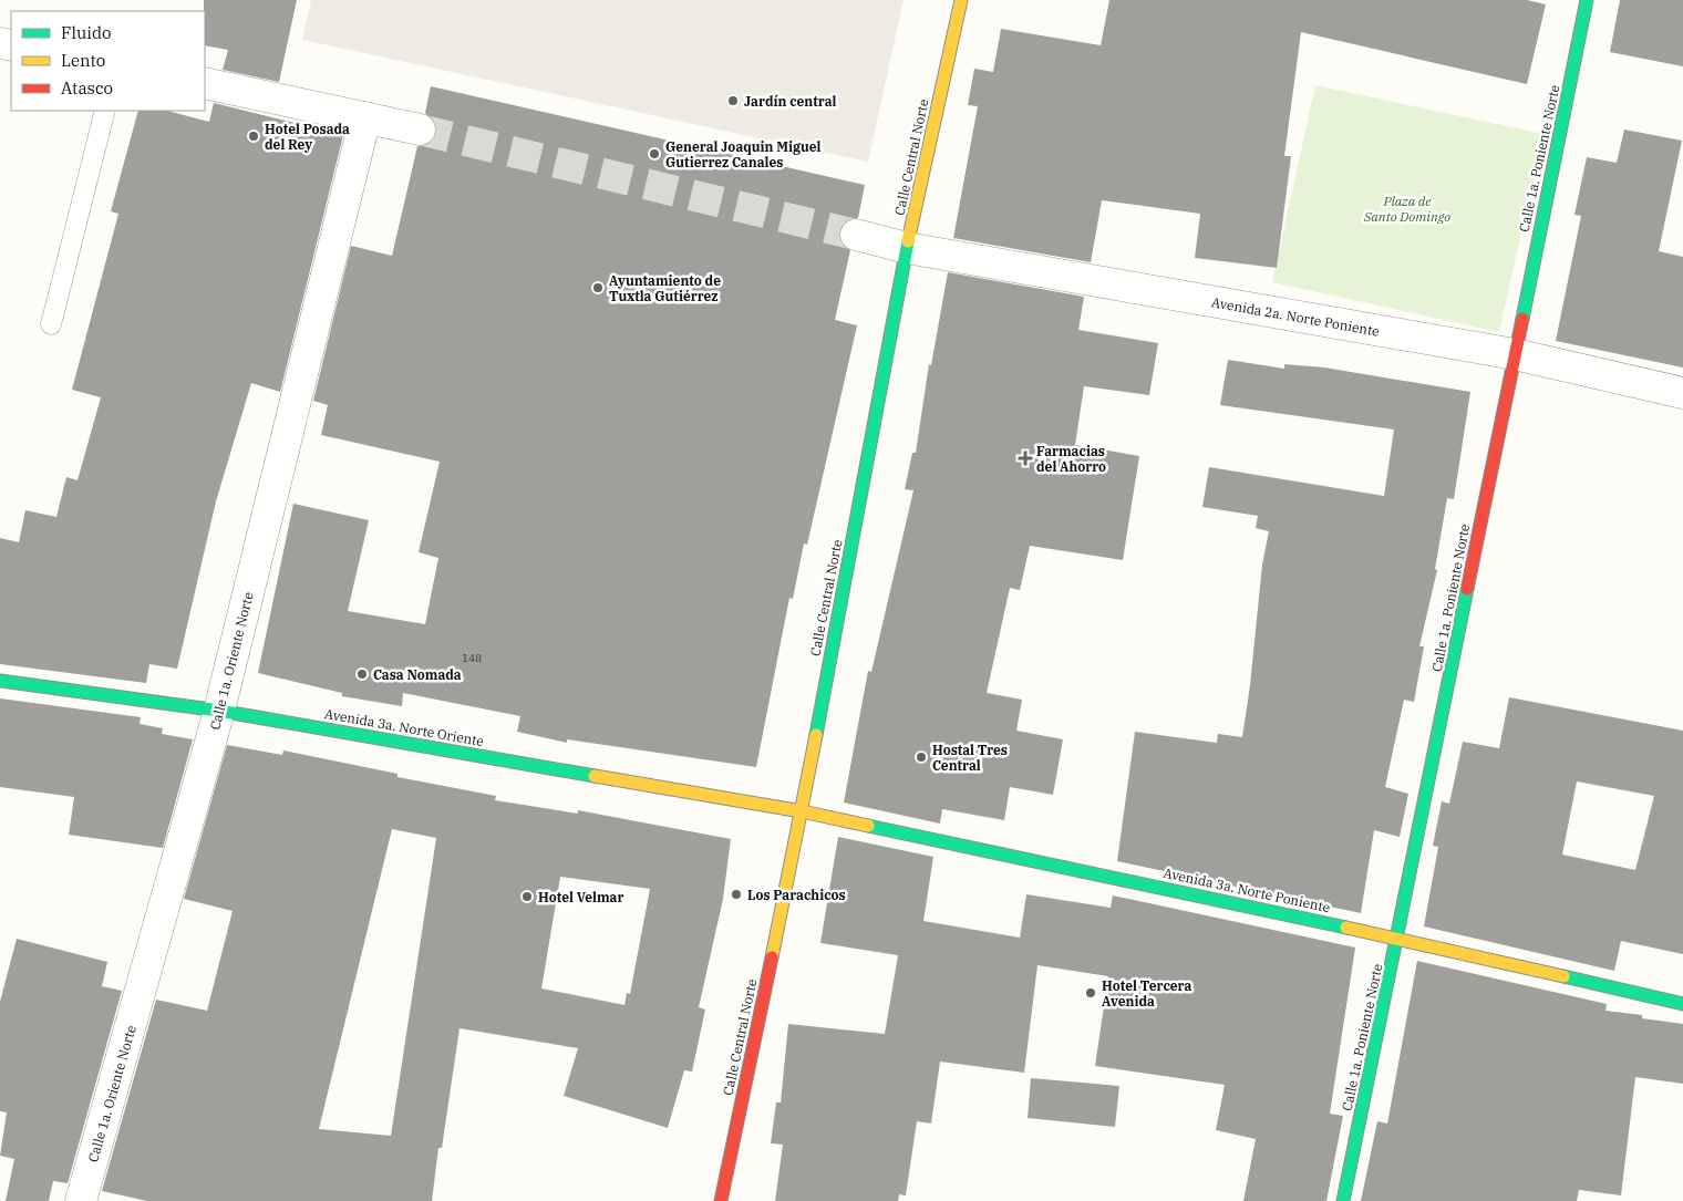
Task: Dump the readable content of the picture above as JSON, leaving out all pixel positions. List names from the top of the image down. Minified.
{"streets":{"main road":["Calle Central Norte","Calle 1a. Poniente Norte","Avenida 3a. Norte Oriente","Avenida 3a. Norte Poniente"],"street":["Avenida 2a. Norte Poniente","Calle 1a. Oriente Norte"]},"crossings":[["Calle Central Norte","Avenida 2a. Norte Poniente"],["Calle Central Norte","Avenida 3a. Norte Oriente"],["Calle Central Norte","Avenida 3a. Norte Poniente"],["Calle 1a. Poniente Norte","Avenida 2a. Norte Poniente"],["Calle 1a. Poniente Norte","Avenida 3a. Norte Poniente"],["Calle 1a. Oriente Norte","Avenida 3a. Norte Oriente"],["Avenida 3a. Norte Oriente","Avenida 3a. Norte Poniente"]],"parks":["Plaza de Santo Domingo"],"places":{"other":["Jardín central","Hotel Posada del Rey","General Joaquin Miguel Gutierrez Canales","Ayuntamiento de Tuxtla Gutiérrez","Casa Nomada","Hostal Tres Central","Los Parachicos","Hotel Velmar","Hotel Tercera Avenida"],"health":["Farmacias del Ahorro"]},"house_numbers":["148"],"legend":["Fluido","Lento","Atasco"]}
